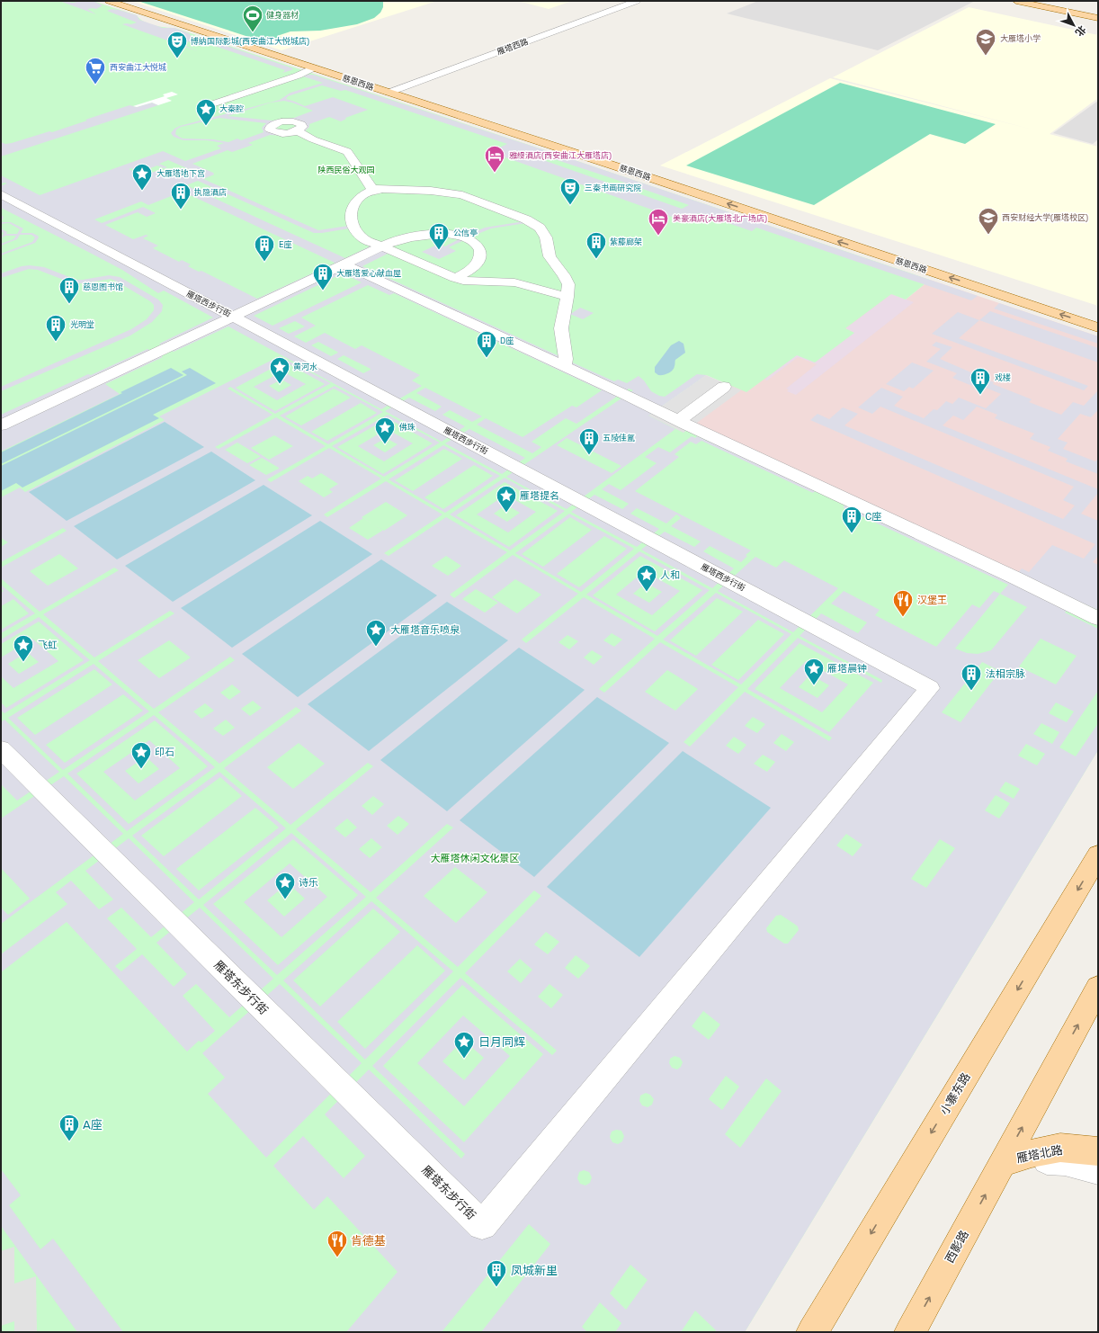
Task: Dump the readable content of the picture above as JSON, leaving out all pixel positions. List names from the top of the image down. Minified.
{"streets":{"main road":["慈恩西路","小寨东路","雁塔北路","西影路"],"street":["雁塔西路","雁塔西步行街","雁塔东步行街"]},"crossings":[["雁塔西路","慈恩西路"],["雁塔西步行街","雁塔东步行街"],["雁塔北路","西影路"]],"one_way":["慈恩西路","西影路"],"parks":["陕西民俗大观园","大雁塔休闲文化景区"],"places":{"sports":["健身器材"],"school or university":["大雁塔小学","西安财经大学(雁塔校区)"],"theatre":["博纳国际影城(西安曲江大悦城店)","三秦书画研究院"],"supermarket":["西安曲江大悦城"],"place":["大秦腔","大雁塔地下宫","黄河水","佛珠","雁塔提名","人和","大雁塔音乐喷泉","飞虹","雁塔晨钟","印石","诗乐","日月同辉"],"hotel":["雅缦酒店(西安曲江大雁塔店)","美豪酒店(大雁塔北广场店)"],"building":["执隐酒店","公信亭","紫藤廊架","E座","大雁塔爱心献血屋","慈恩图书馆","光明堂","D座","戏楼","五陵佳氲","C座","法相宗脉","A座","凤城新里"],"restaurant":["汉堡王","肯德基"]},"north":"bottom right"}
